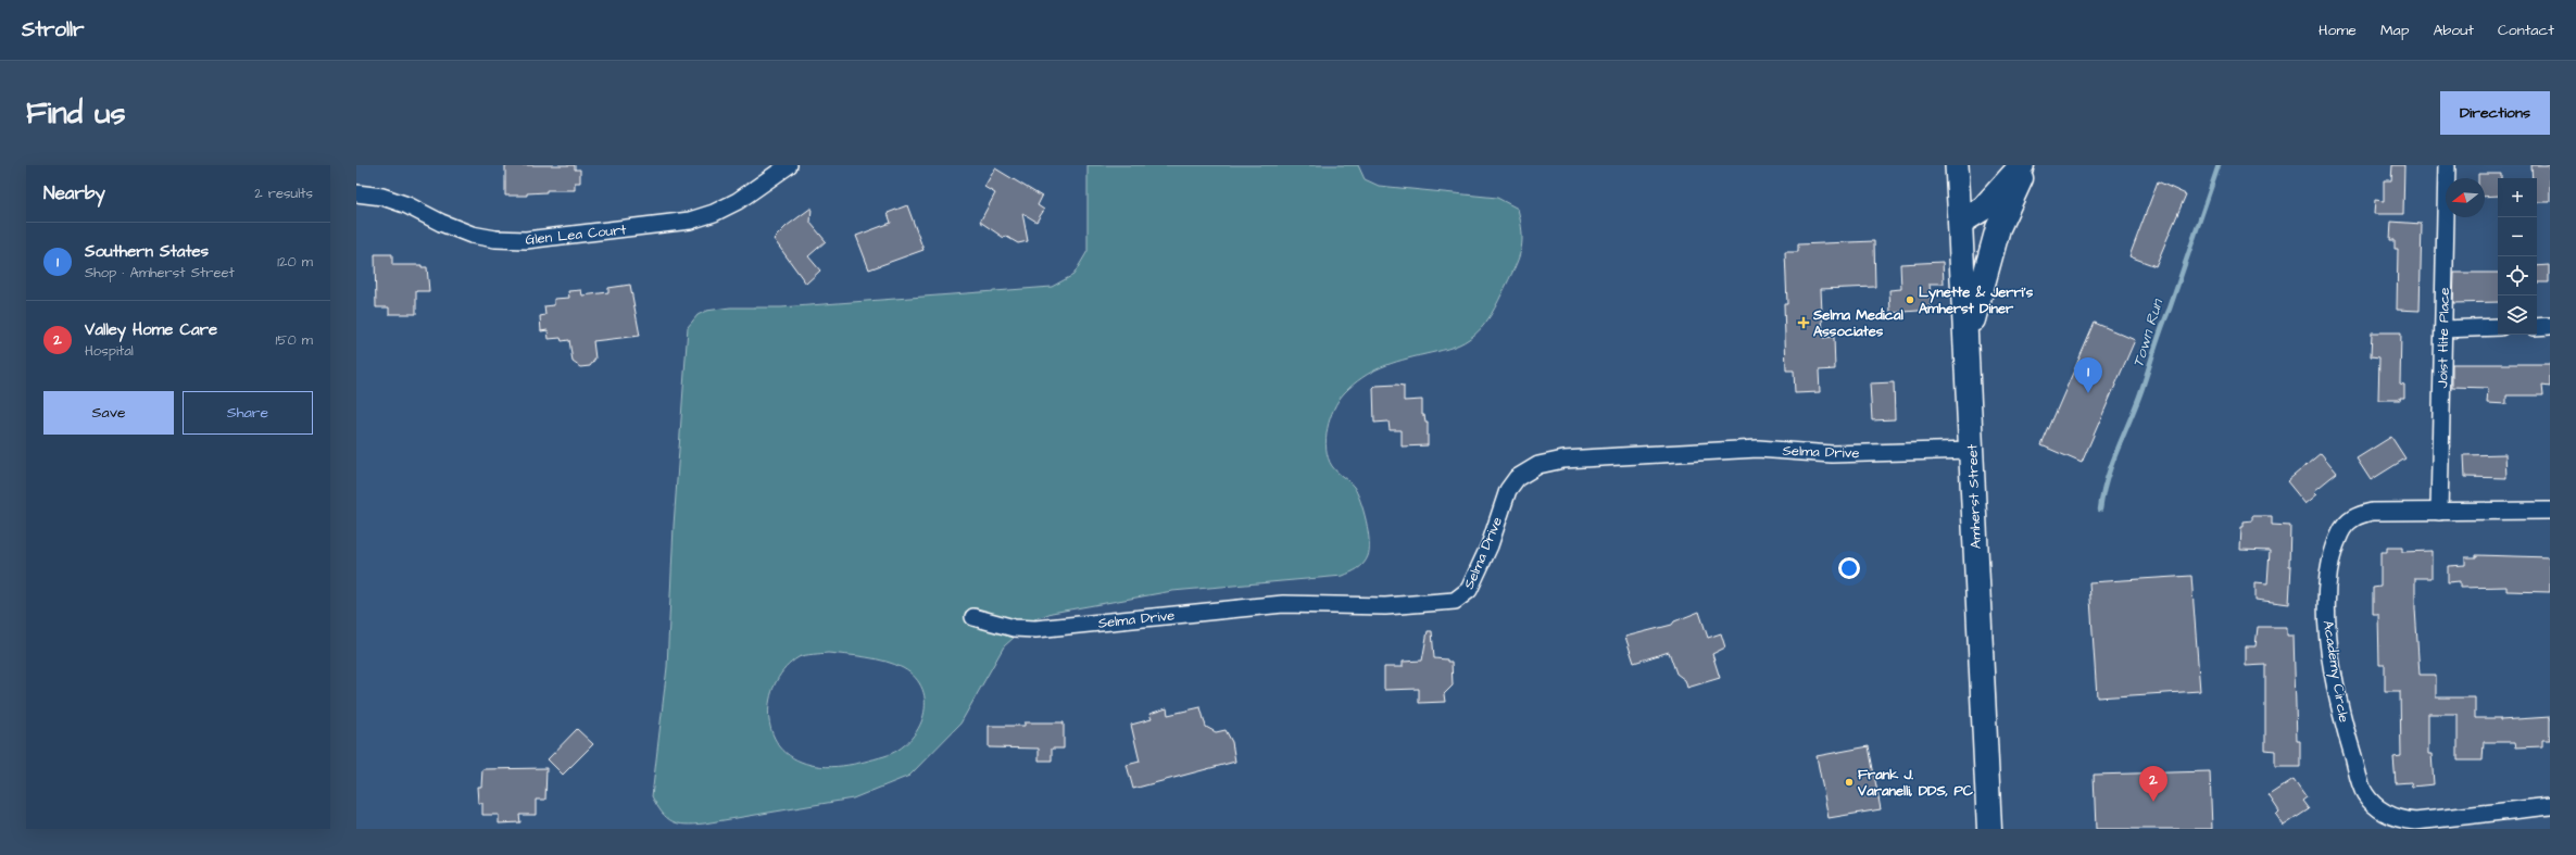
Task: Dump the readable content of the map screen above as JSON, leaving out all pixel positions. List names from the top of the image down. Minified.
{"streets":{"main road":["Amherst Street"],"street":["Glen Lea Court","Joist Hite Place","Selma Drive","Academy Circle"]},"crossings":[["Joist Hite Place","Academy Circle"],["Selma Drive","Amherst Street"]],"water":["Town Run"],"places":{"other":["Lynette & Jerri's Amherst Diner","Frank J. Varanelli, DDS, PC"],"health":["Selma Medical Associates"]},"north":"left","page":{"header":"Strollr","nav":["Home","Map","About","Contact"],"buttons":["Directions",["Save","Share"]],"title":"Find us","heading":["Nearby","2 results"],"map_buttons":["+","−"],"list":[{"mark":"1","name":"Southern States","note":"Shop · Amherst Street","value":"120 m"},{"mark":"2","name":"Valley Home Care","note":"Hospital","value":"150 m"}],"pins":["1","2"]}}
